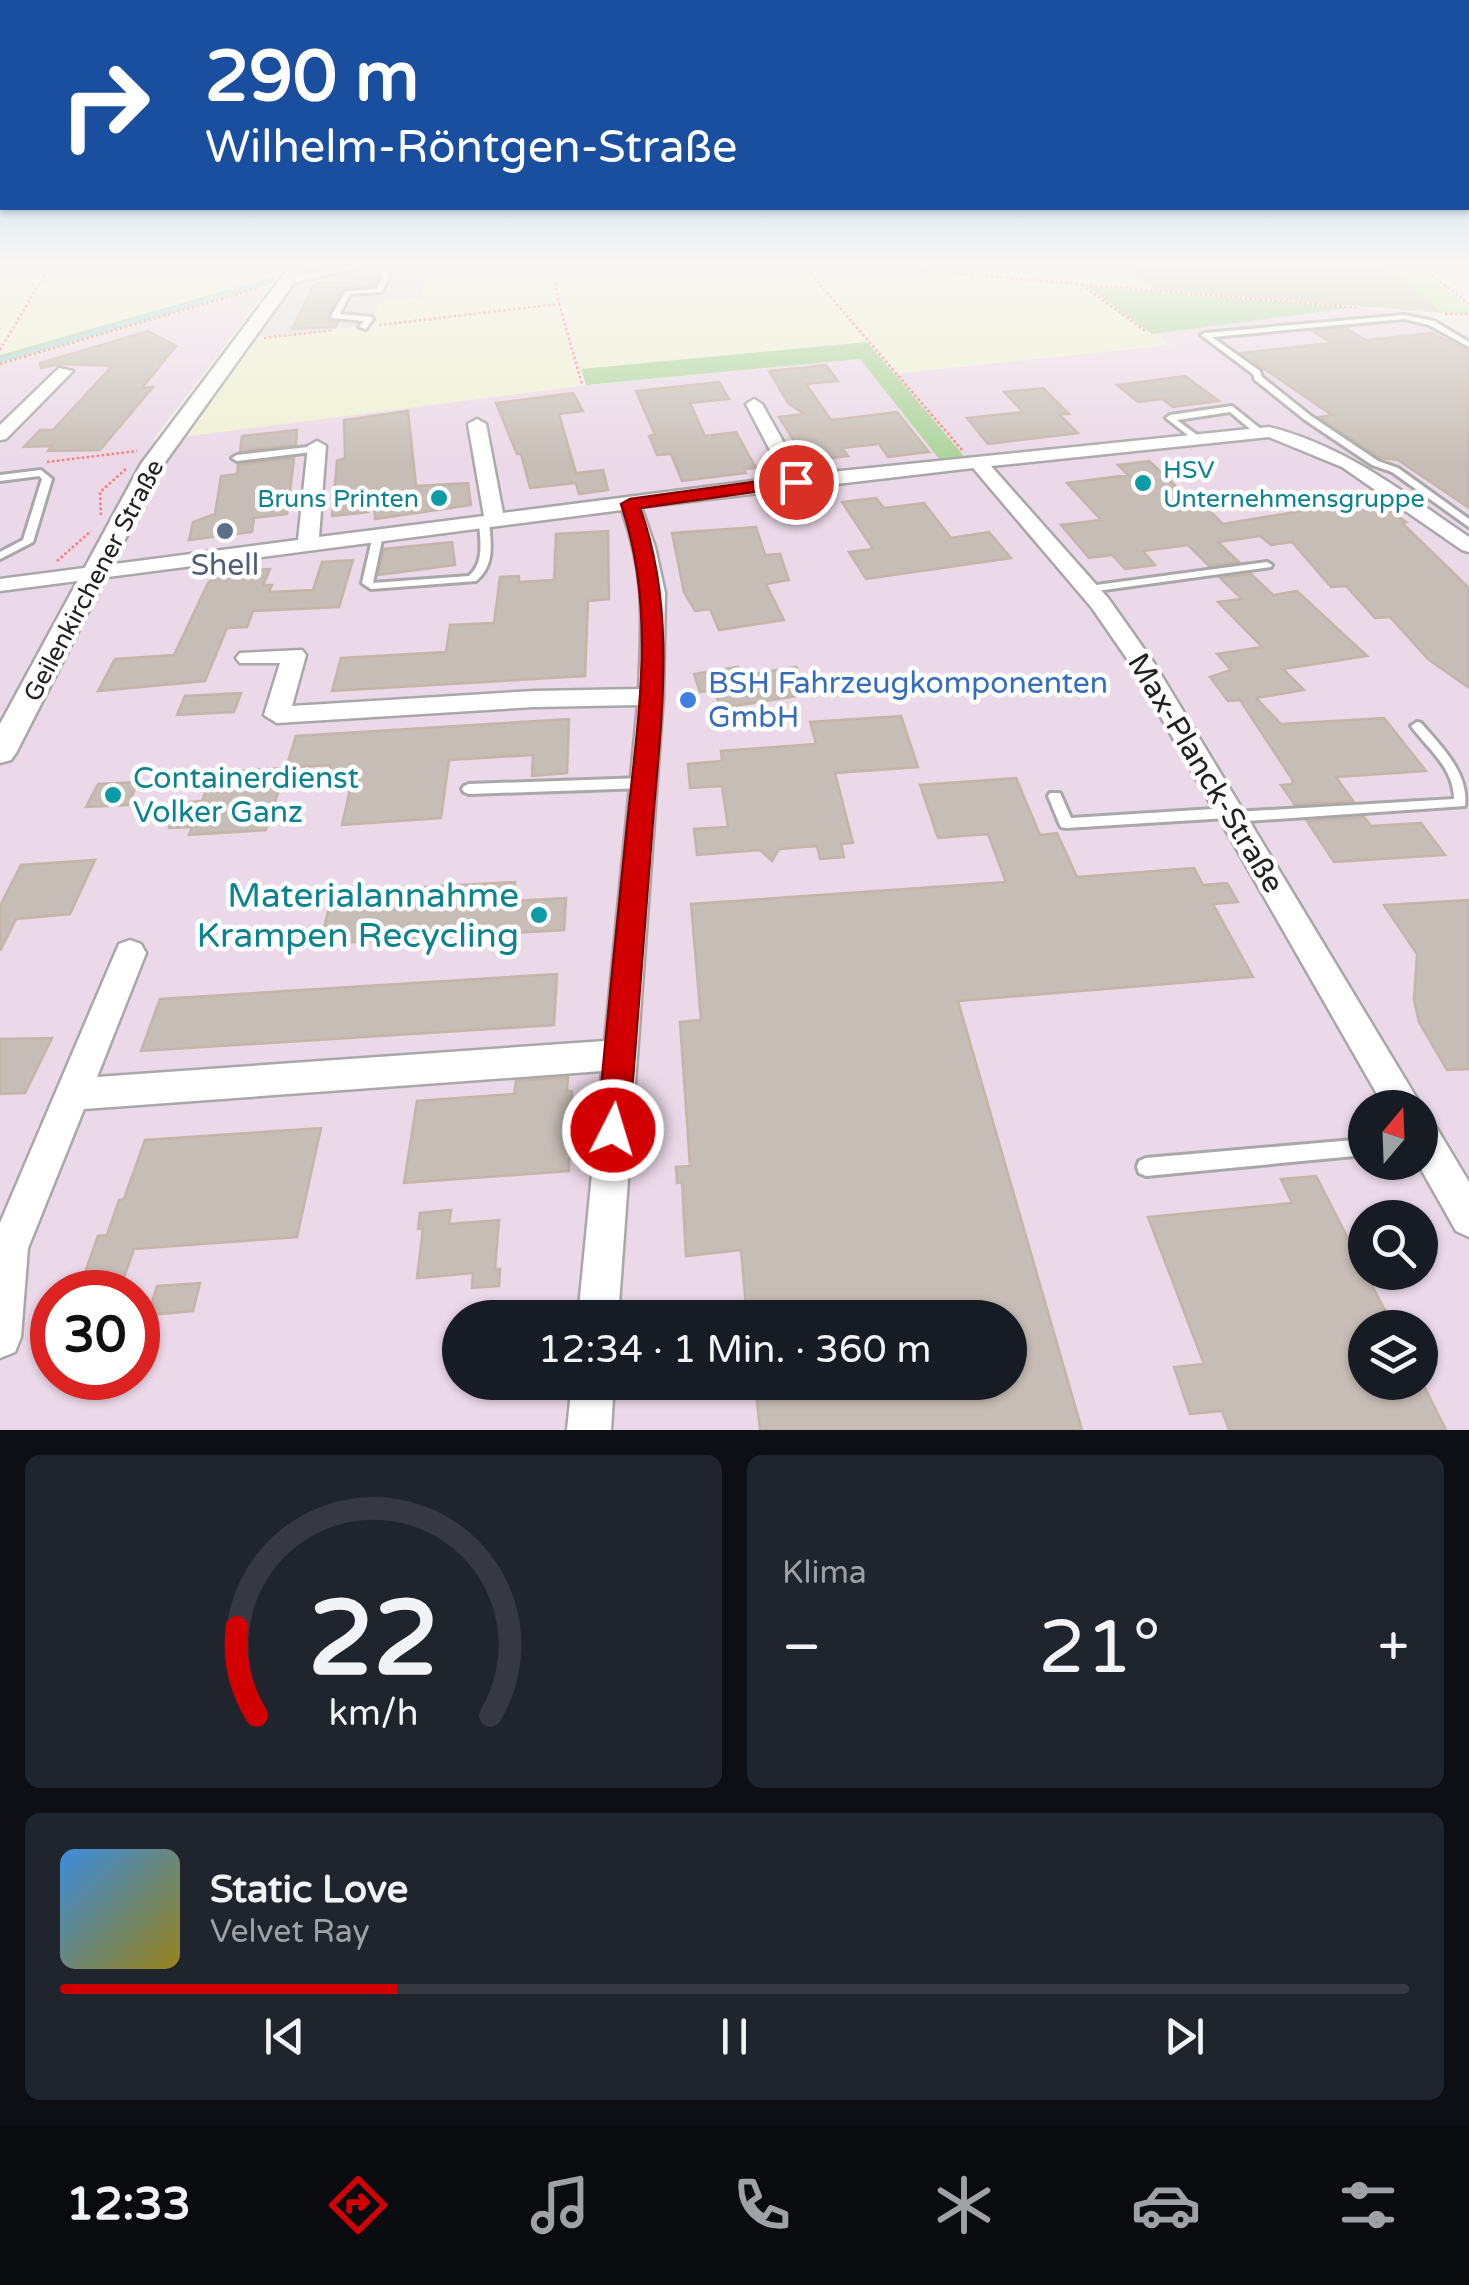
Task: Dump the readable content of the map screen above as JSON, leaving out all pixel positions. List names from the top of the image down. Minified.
{"streets":{"street":["Geilenkirchener Straße","Max-Planck-Straße"]},"places":["HSV Unternehmensgruppe","Bruns Printen","Shell","BSH Fahrzeugkomponenten GmbH","Containerdienst Volker Ganz","Materialannahme Krampen Recycling"],"north":"top","page":{"turn":["290 m","Wilhelm-Röntgen-Straße"],"limit":"30","trip":"12:34 · 1 Min. · 360 m","tile":"Klima","heat":["−","21°","+"],"song":["Static Love","Velvet Ray"],"tabs":"12:33","gauge":["22","km/h"]}}
